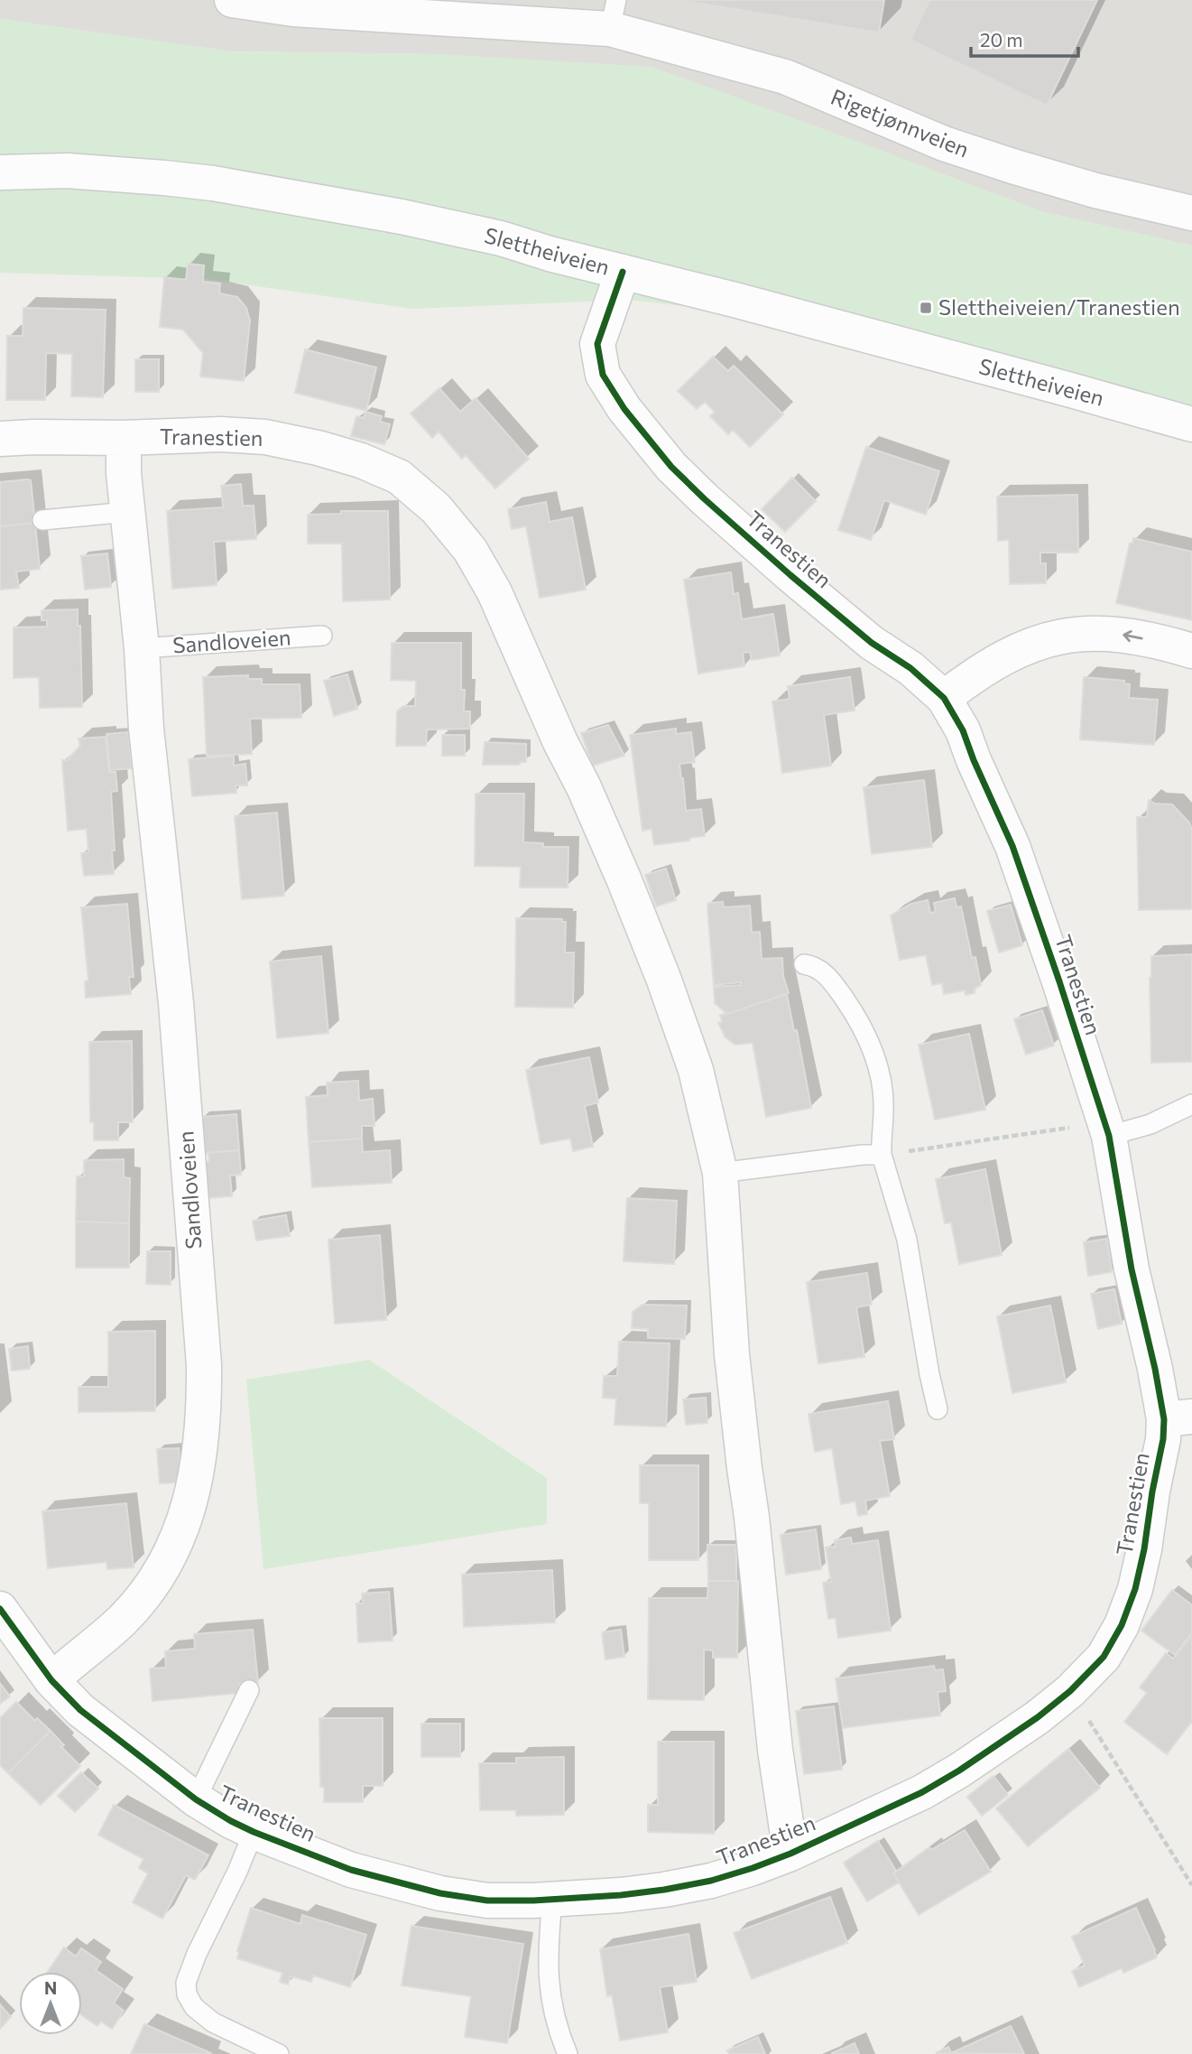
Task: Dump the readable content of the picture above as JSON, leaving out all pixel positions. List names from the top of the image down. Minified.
{"streets":{"street":["Rigetjønnveien","Slettheiveien","Tranestien","Sandloveien"]},"crossings":[["Slettheiveien","Tranestien"],["Tranestien","Sandloveien"]],"places":{"transit":["Slettheiveien/Tranestien"]},"scale_bar":"20 m","north":"top"}
